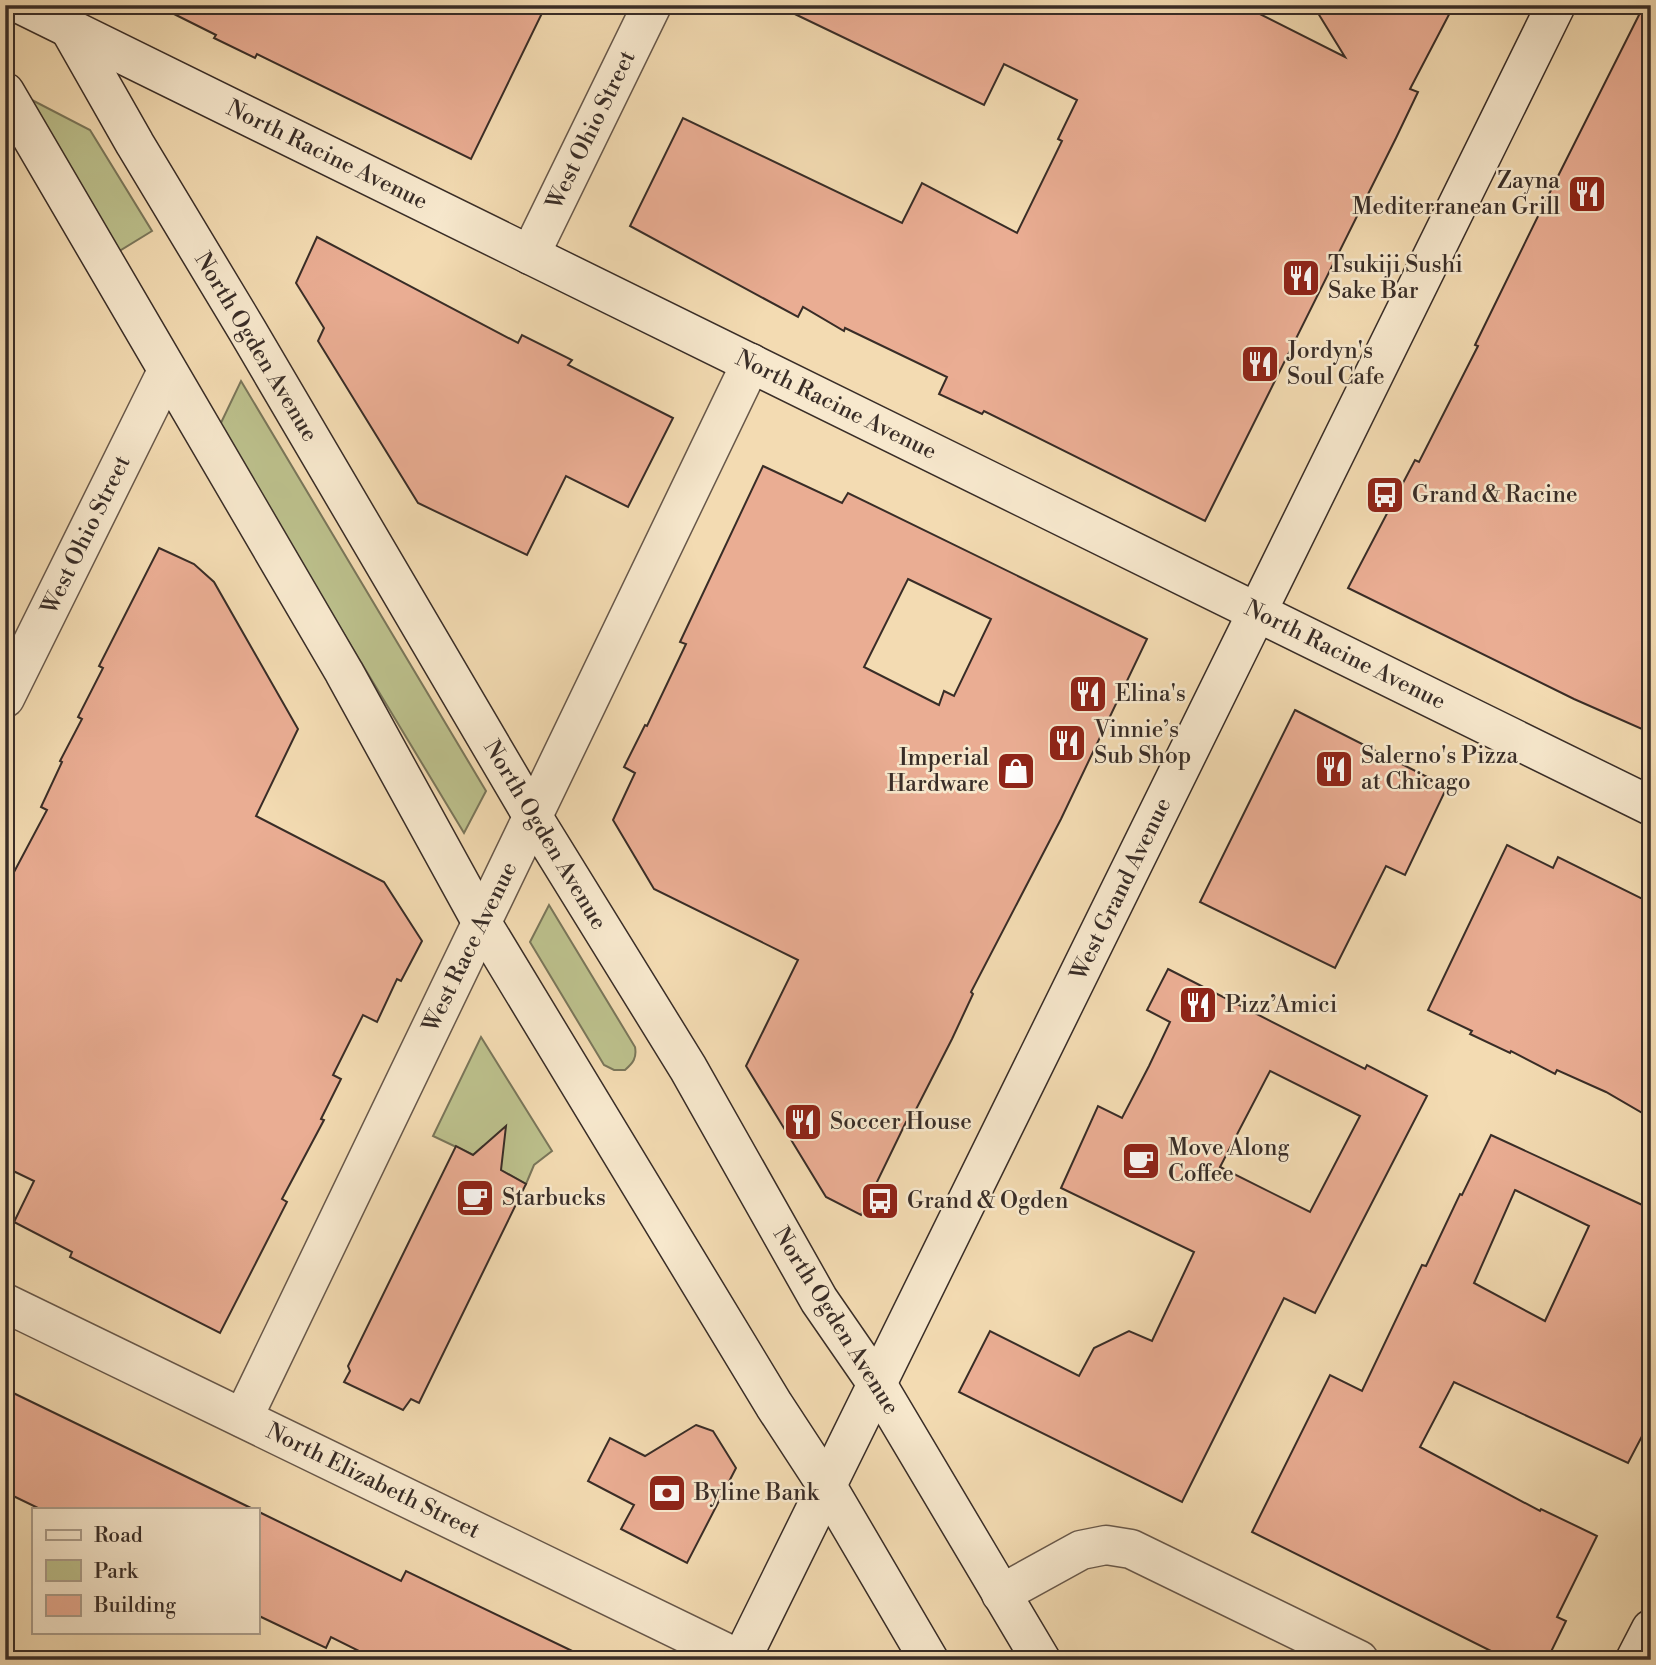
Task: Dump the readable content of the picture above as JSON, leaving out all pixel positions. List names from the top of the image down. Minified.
{"streets":{"main road":["West Ohio Street","North Racine Avenue","North Ogden Avenue","West Grand Avenue","West Race Avenue","North Elizabeth Street"]},"crossings":[["West Ohio Street","North Racine Avenue"],["North Racine Avenue","North Ogden Avenue"],["North Racine Avenue","West Grand Avenue"],["North Racine Avenue","West Race Avenue"],["North Ogden Avenue","West Grand Avenue"],["North Ogden Avenue","West Race Avenue"],["West Grand Avenue","North Elizabeth Street"],["West Race Avenue","North Elizabeth Street"]],"places":{"restaurant":["Zayna Mediterranean Grill","Tsukiji Sushi Sake Bar","Jordyn's Soul Cafe","Elina's","Vinnie’s Sub Shop","Salerno's Pizza at Chicago","Pizz’Amici","Soccer House"],"bus stop":["Grand & Racine","Grand & Ogden"],"shop":["Imperial Hardware"],"cafe":["Move Along Coffee","Starbucks"],"bank":["Byline Bank"]},"legend":["Road","Park","Building"]}
